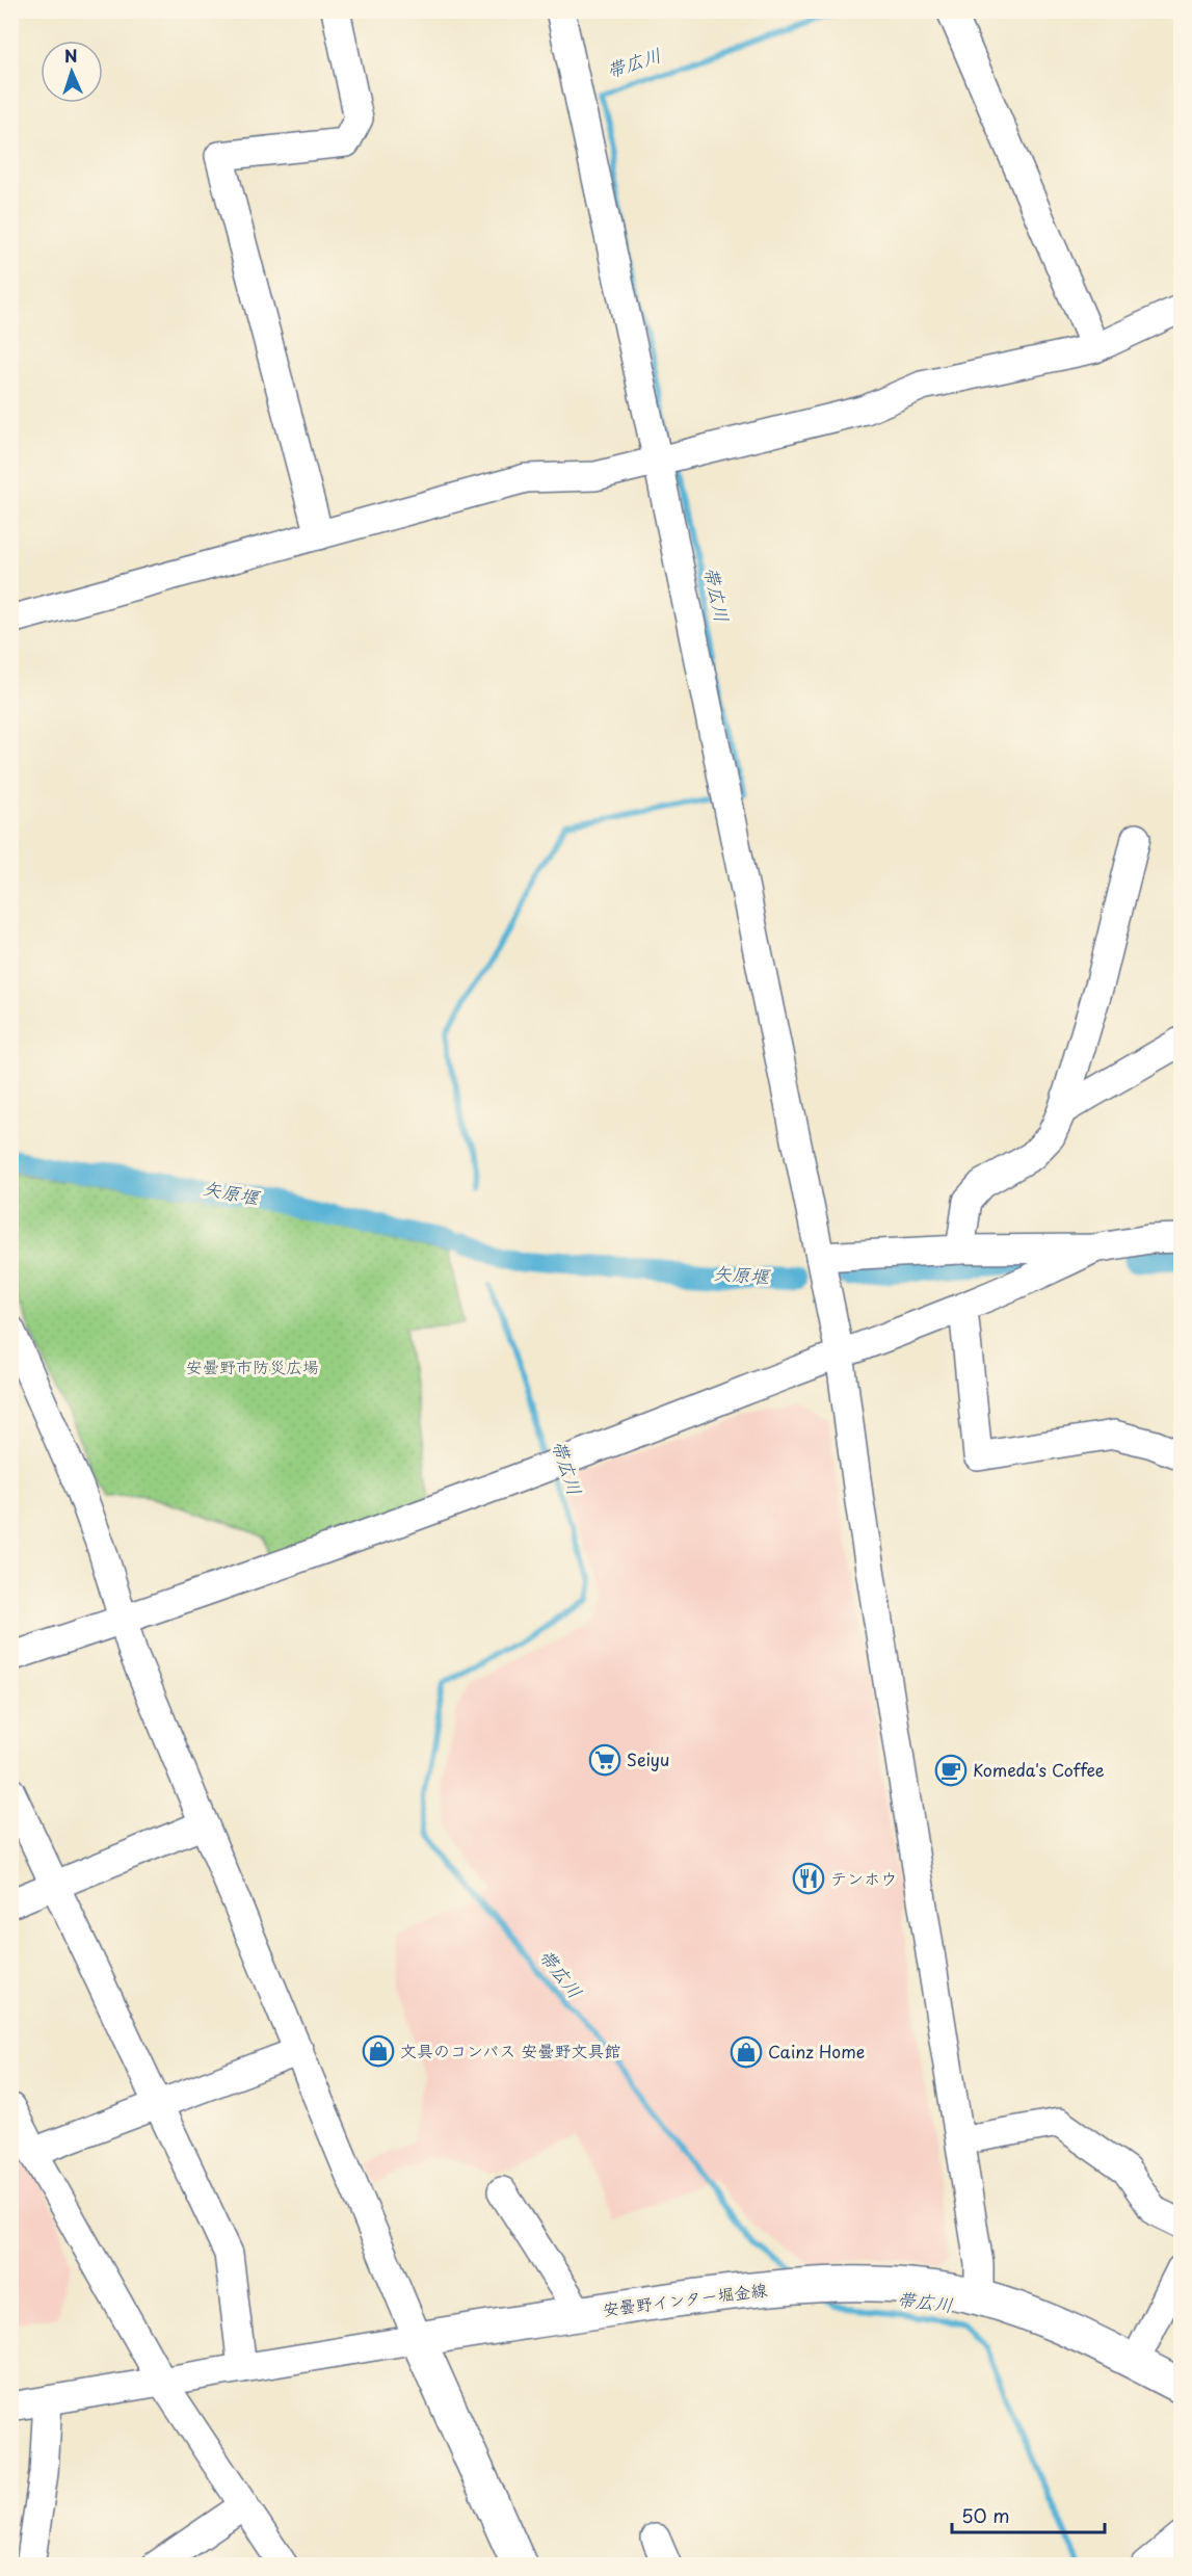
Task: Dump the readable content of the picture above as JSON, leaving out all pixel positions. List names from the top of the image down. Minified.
{"streets":{"main road":["安曇野インター堀金線"]},"water":["帯広川","矢原堰"],"parks":["安曇野市防災広場"],"places":{"supermarket":["Seiyu"],"cafe":["Komeda's Coffee"],"restaurant":["テンホウ"],"shop":["文具のコンパス 安曇野文具館","Cainz Home"]},"scale_bar":"50 m","north":"top"}
